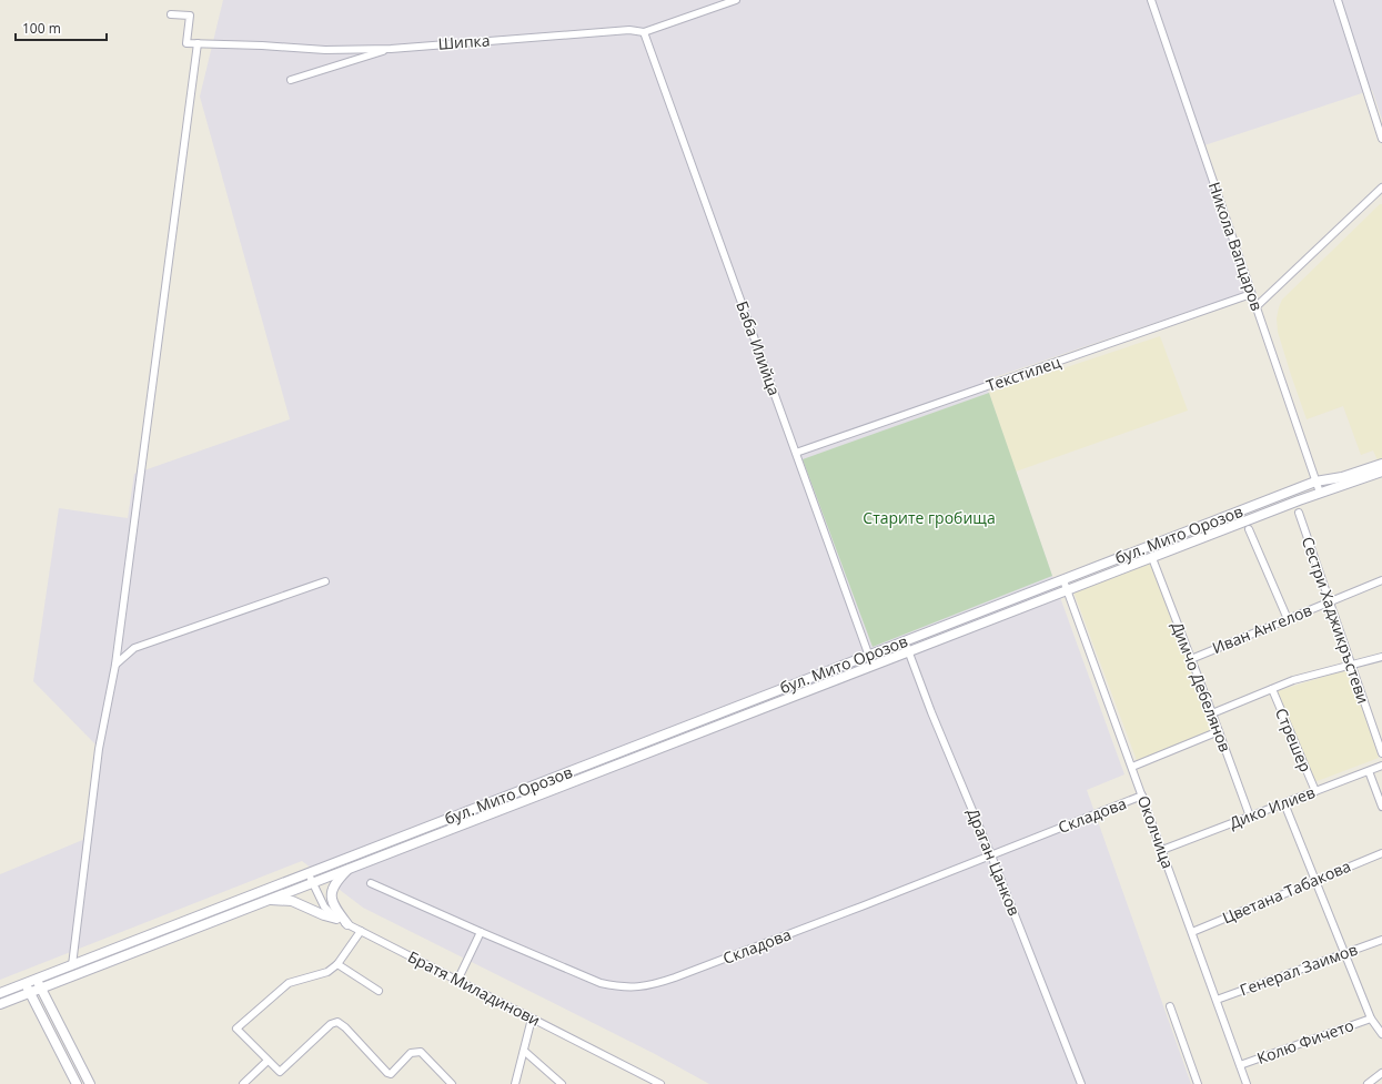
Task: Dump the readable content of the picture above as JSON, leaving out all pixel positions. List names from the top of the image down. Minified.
{"streets":{"main road":["бул. Мито Орозов"],"street":["Шипка","Никола Вапцаров","Баба Илийца","Текстилец","Сестри Хаджикръстеви","Иван Ангелов","Димчо Дебелянов","Стрешер","Дико Илиев","Складова","Околчица","Драган Цанков","Цветана Табакова","Генерал Заимов","Братя Миладинови","Колю Фичето"]},"crossings":[["Шипка","Баба Илийца"],["Никола Вапцаров","Текстилец"],["Никола Вапцаров","бул. Мито Орозов"],["Баба Илийца","Текстилец"],["Баба Илийца","бул. Мито Орозов"],["бул. Мито Орозов","Димчо Дебелянов"],["бул. Мито Орозов","Околчица"],["бул. Мито Орозов","Драган Цанков"],["бул. Мито Орозов","Братя Миладинови"],["Сестри Хаджикръстеви","Иван Ангелов"],["Иван Ангелов","Димчо Дебелянов"],["Димчо Дебелянов","Дико Илиев"],["Стрешер","Дико Илиев"],["Дико Илиев","Околчица"],["Складова","Околчица"],["Складова","Драган Цанков"],["Околчица","Цветана Табакова"],["Околчица","Генерал Заимов"],["Околчица","Колю Фичето"]],"parks":["Старите гробища"],"scale_bar":"100 m"}
